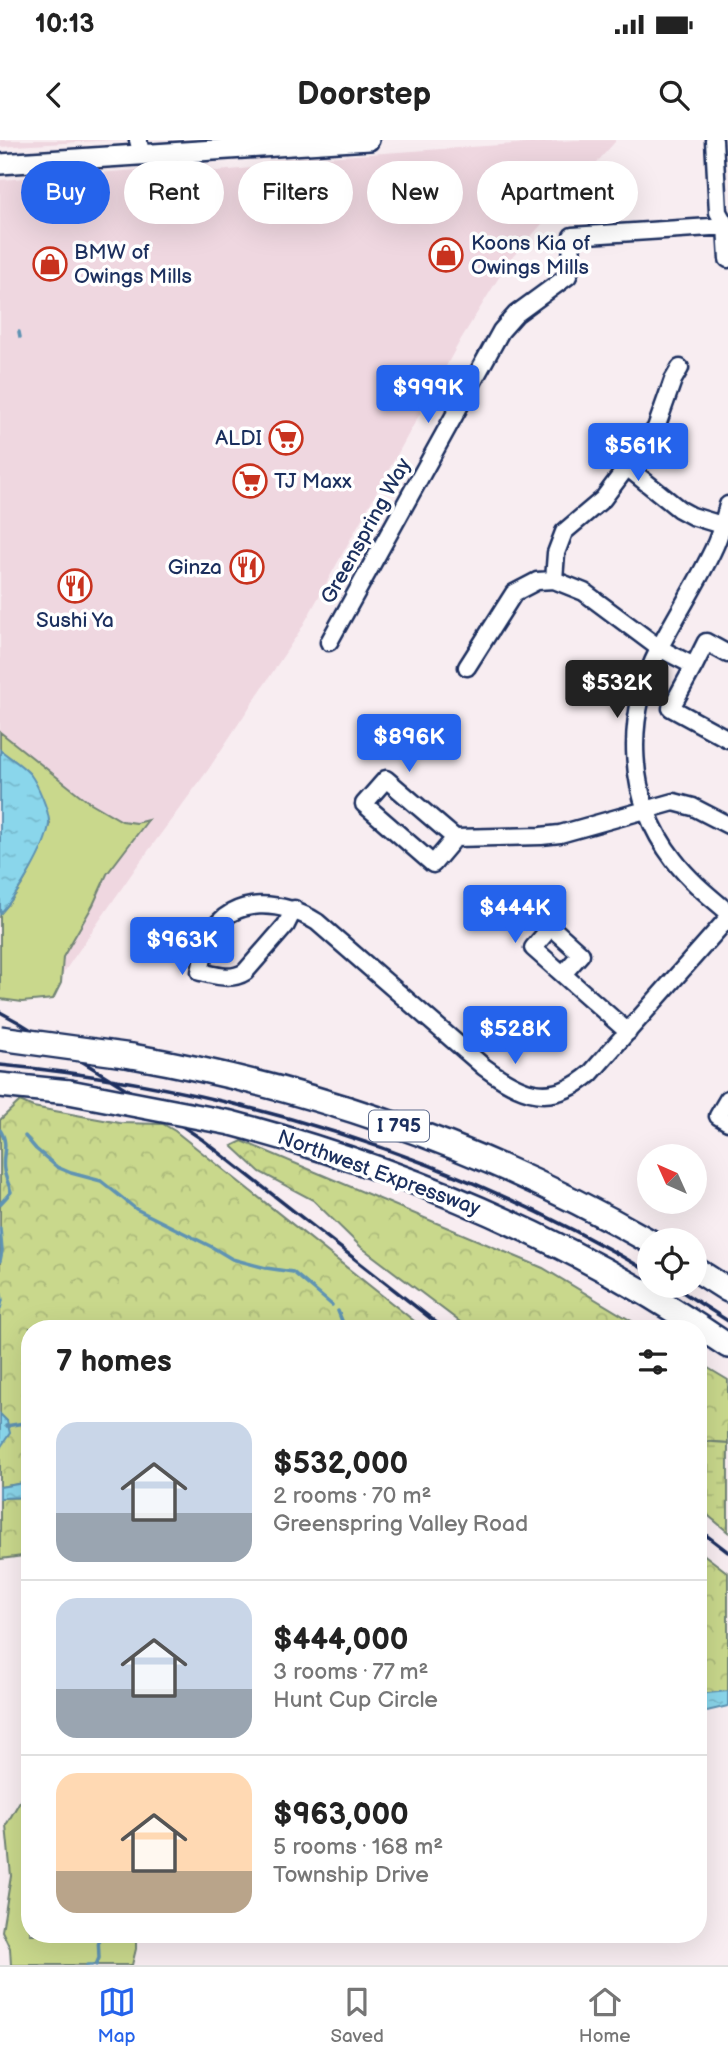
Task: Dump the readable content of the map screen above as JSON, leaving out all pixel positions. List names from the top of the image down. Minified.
{"streets":{"highway":["I 795","Northwest Expressway"],"street":["Greenspring Way"]},"places":{"shop":["Koons Kia of Owings Mills","BMW of Owings Mills"],"supermarket":["ALDI","TJ Maxx"],"restaurant":["Ginza","Sushi Ya"]},"north":"top left","page":{"status":"10:13","header":"Doorstep","chip":["Buy","Rent","Filters","New","Apartment"],"price":["$999K","$561K","$532K","$896K","$444K","$963K","$528K"],"heading":"7 homes","list":[{"name":"$532,000","note":"2 rooms · 70 m² · Greenspring Valley Road"},{"name":"$444,000","note":"3 rooms · 77 m² · Hunt Cup Circle"},{"name":"$963,000","note":"5 rooms · 168 m² · Township Drive"}],"tabs":["Map","Saved","Home"]}}
